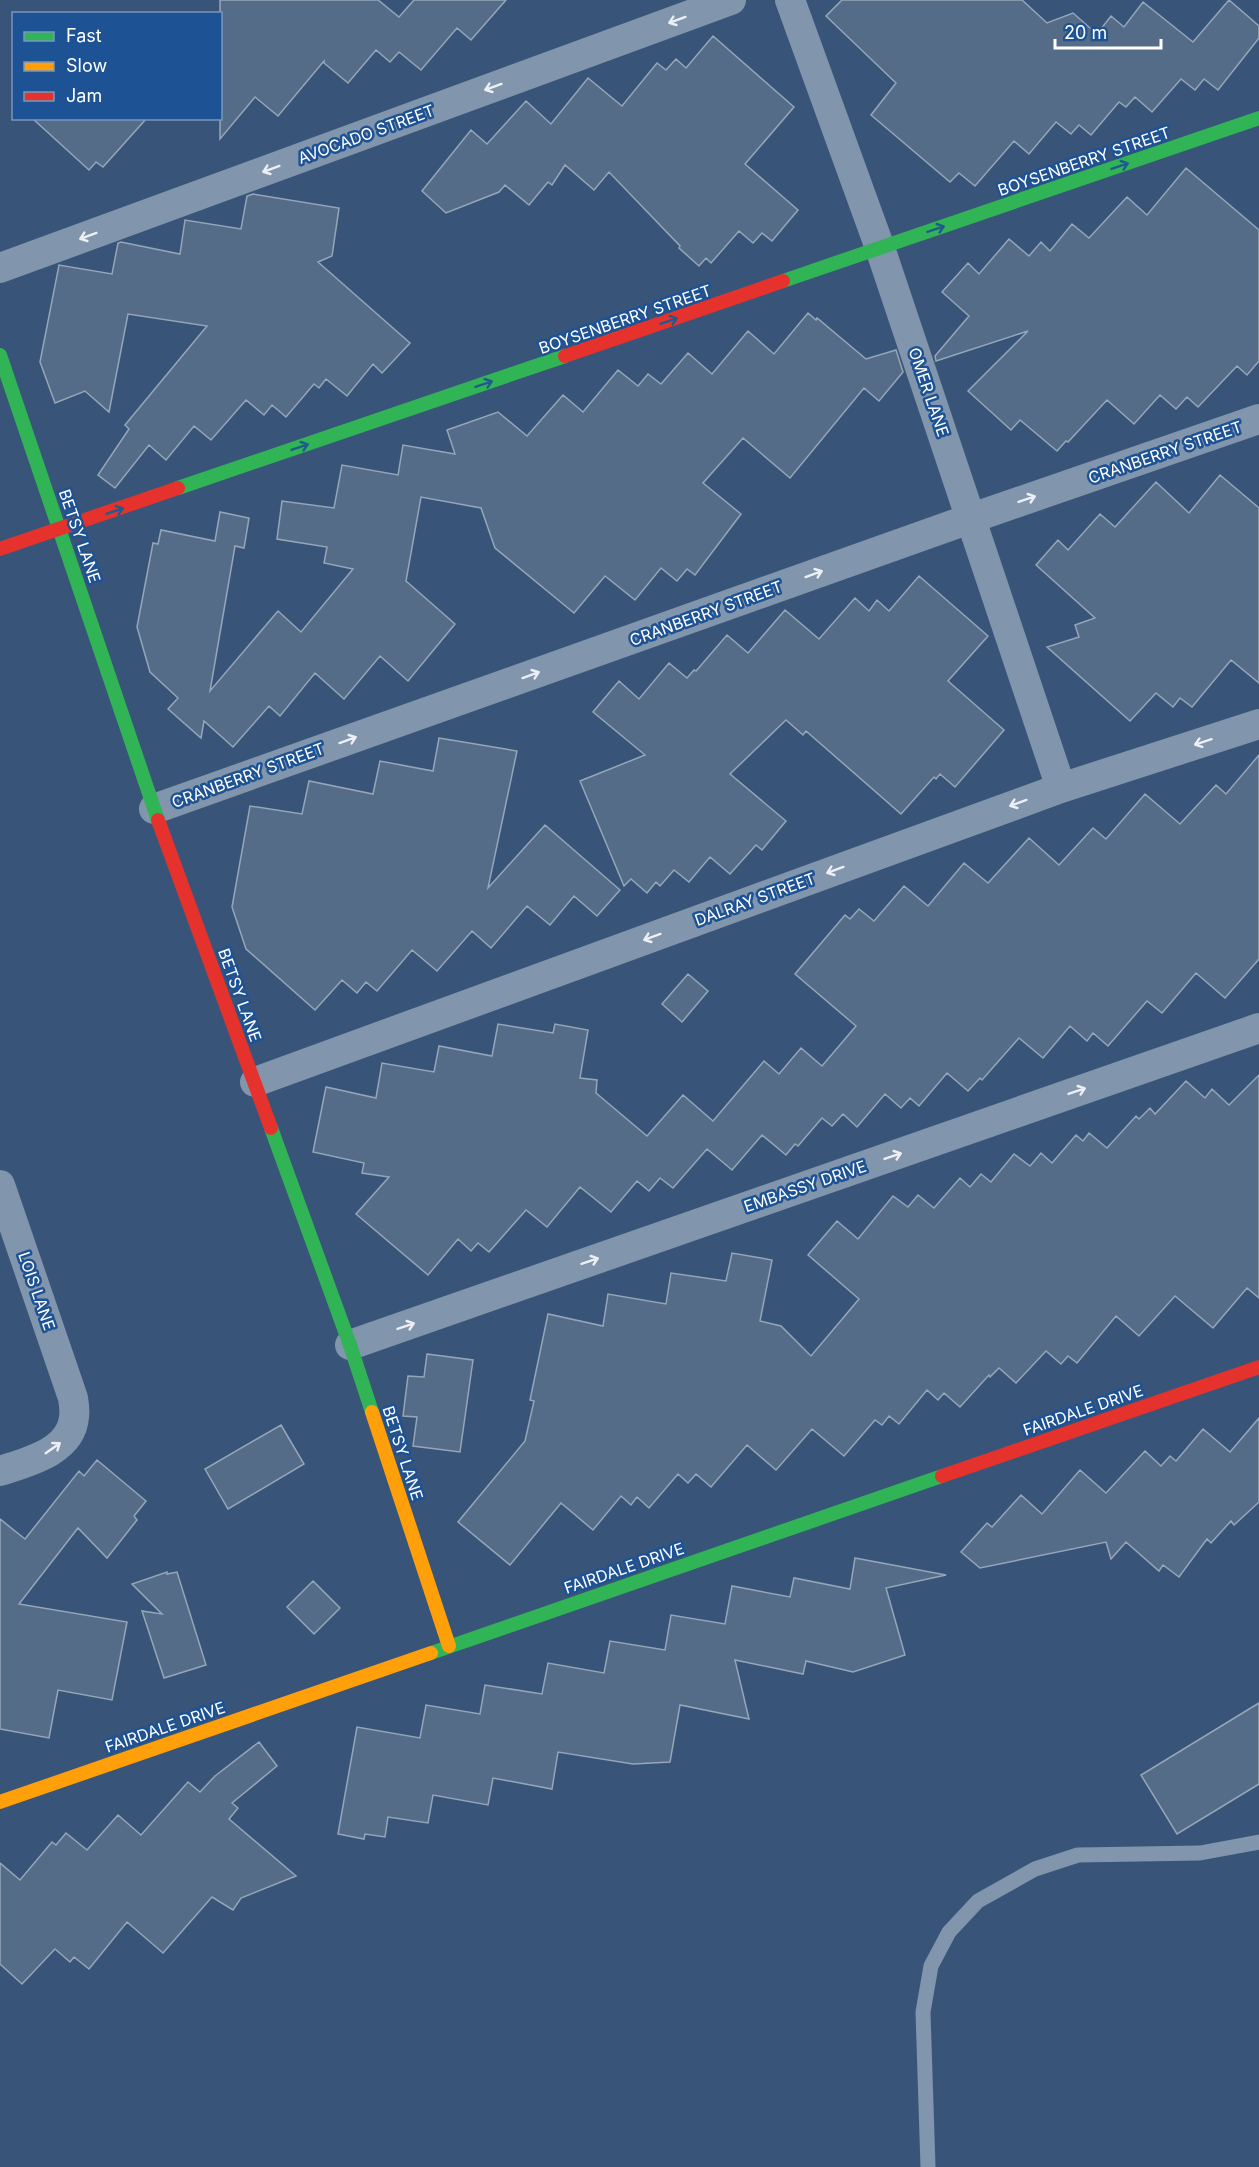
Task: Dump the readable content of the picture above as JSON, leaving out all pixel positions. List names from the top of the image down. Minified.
{"streets":{"street":["AVOCADO STREET","BOYSENBERRY STREET","OMER LANE","CRANBERRY STREET","BETSY LANE","DALRAY STREET","EMBASSY DRIVE","LOIS LANE","FAIRDALE DRIVE"]},"crossings":[["BOYSENBERRY STREET","OMER LANE"],["BOYSENBERRY STREET","BETSY LANE"],["OMER LANE","CRANBERRY STREET"],["OMER LANE","DALRAY STREET"],["CRANBERRY STREET","BETSY LANE"],["BETSY LANE","DALRAY STREET"],["BETSY LANE","EMBASSY DRIVE"],["BETSY LANE","FAIRDALE DRIVE"]],"one_way":["AVOCADO STREET","BOYSENBERRY STREET","CRANBERRY STREET","DALRAY STREET","EMBASSY DRIVE","LOIS LANE"],"legend":["Fast","Slow","Jam"],"scale_bar":"20 m"}
